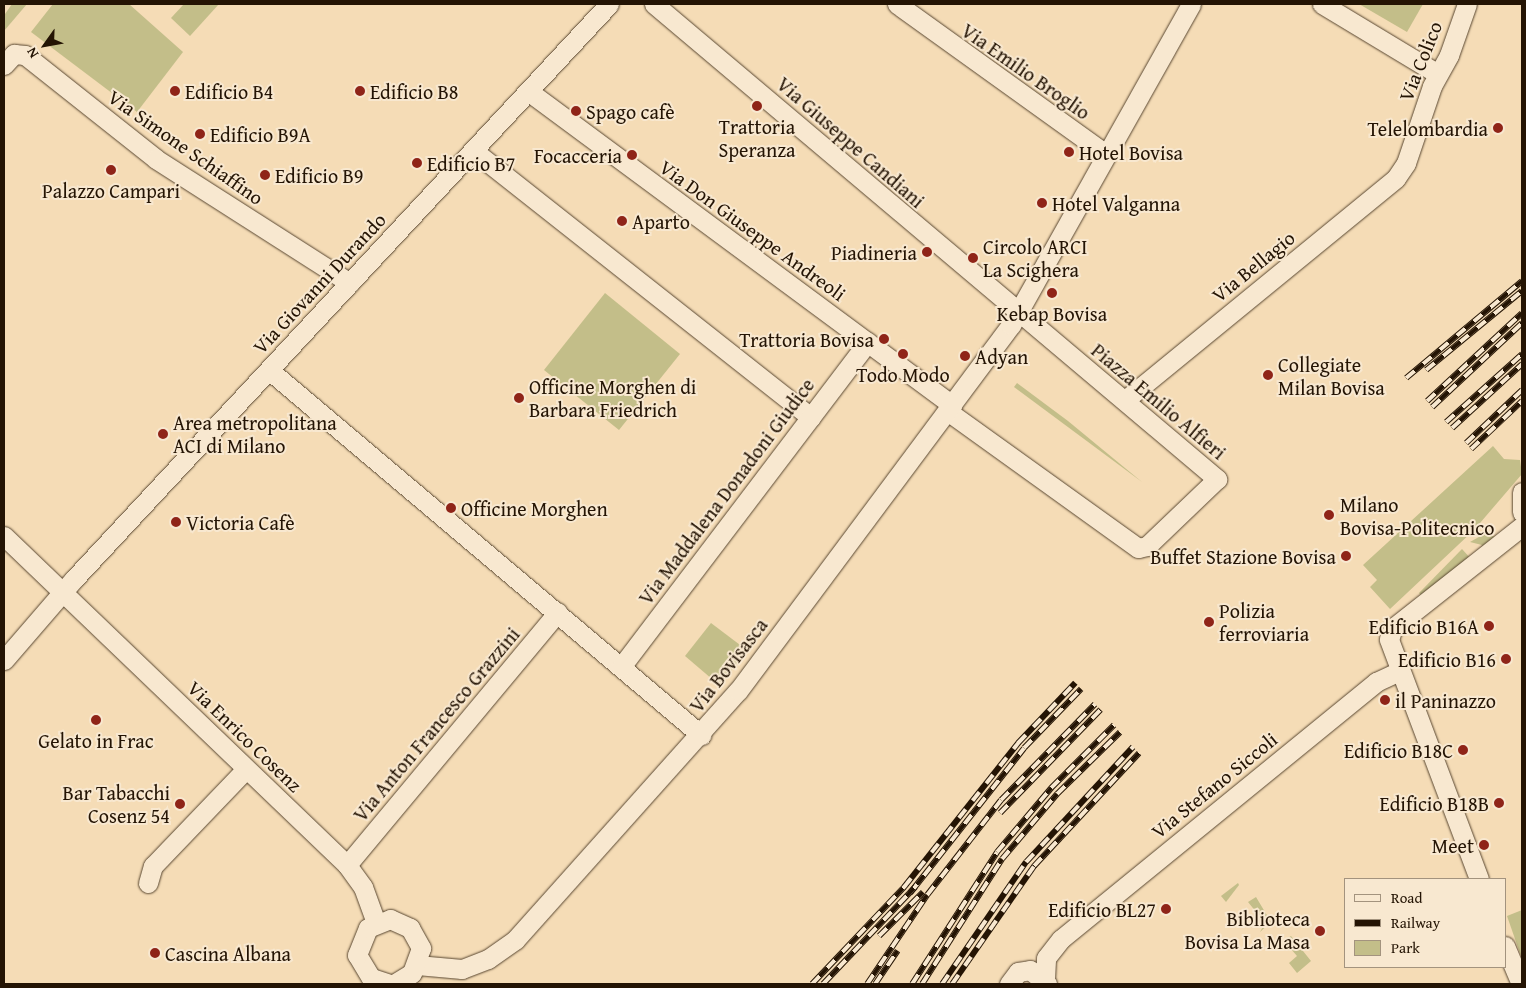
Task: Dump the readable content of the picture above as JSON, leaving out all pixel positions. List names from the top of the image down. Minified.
{"streets":{"street":["Via Colico","Via Emilio Broglio","Via Giuseppe Candiani","Via Simone Schiaffino","Via Don Giuseppe Andreoli","Via Bellagio","Via Giovanni Durando","Piazza Emilio Alfieri","Via Maddalena Donadoni Giudice","Via Bovisasca","Via Anton Francesco Grazzini","Via Enrico Cosenz","Via Stefano Siccoli"]},"crossings":[["Via Colico","Via Bellagio"],["Via Emilio Broglio","Via Bovisasca"],["Via Giuseppe Candiani","Piazza Emilio Alfieri"],["Via Giuseppe Candiani","Via Bovisasca"],["Via Simone Schiaffino","Via Giovanni Durando"],["Via Don Giuseppe Andreoli","Via Giovanni Durando"],["Via Don Giuseppe Andreoli","Piazza Emilio Alfieri"],["Via Don Giuseppe Andreoli","Via Maddalena Donadoni Giudice"],["Via Don Giuseppe Andreoli","Via Bovisasca"],["Via Bellagio","Piazza Emilio Alfieri"],["Via Giovanni Durando","Via Enrico Cosenz"],["Piazza Emilio Alfieri","Via Bovisasca"],["Via Anton Francesco Grazzini","Via Enrico Cosenz"]],"places":["Edificio B4","Edificio B8","Trattoria Speranza","Spago cafè","Telelombardia","Edificio B9A","Hotel Bovisa","Focacceria","Edificio B7","Palazzo Campari","Edificio B9","Hotel Valganna","Aparto","Piadineria","Circolo ARCI La Scighera","Kebap Bovisa","Trattoria Bovisa","Todo Modo","Adyan","Collegiate Milan Bovisa","Officine Morghen di Barbara Friedrich","Area metropolitana ACI di Milano","Officine Morghen","Milano Bovisa-Politecnico","Victoria Cafè","Buffet Stazione Bovisa","Polizia ferroviaria","Edificio B16A","Edificio B16","il Paninazzo","Gelato in Frac","Edificio B18C","Edificio B18B","Bar Tabacchi Cosenz 54","Meet","Edificio BL27","Biblioteca Bovisa La Masa","Cascina Albana"],"legend":["Road","Railway","Park"],"north":"bottom left"}
